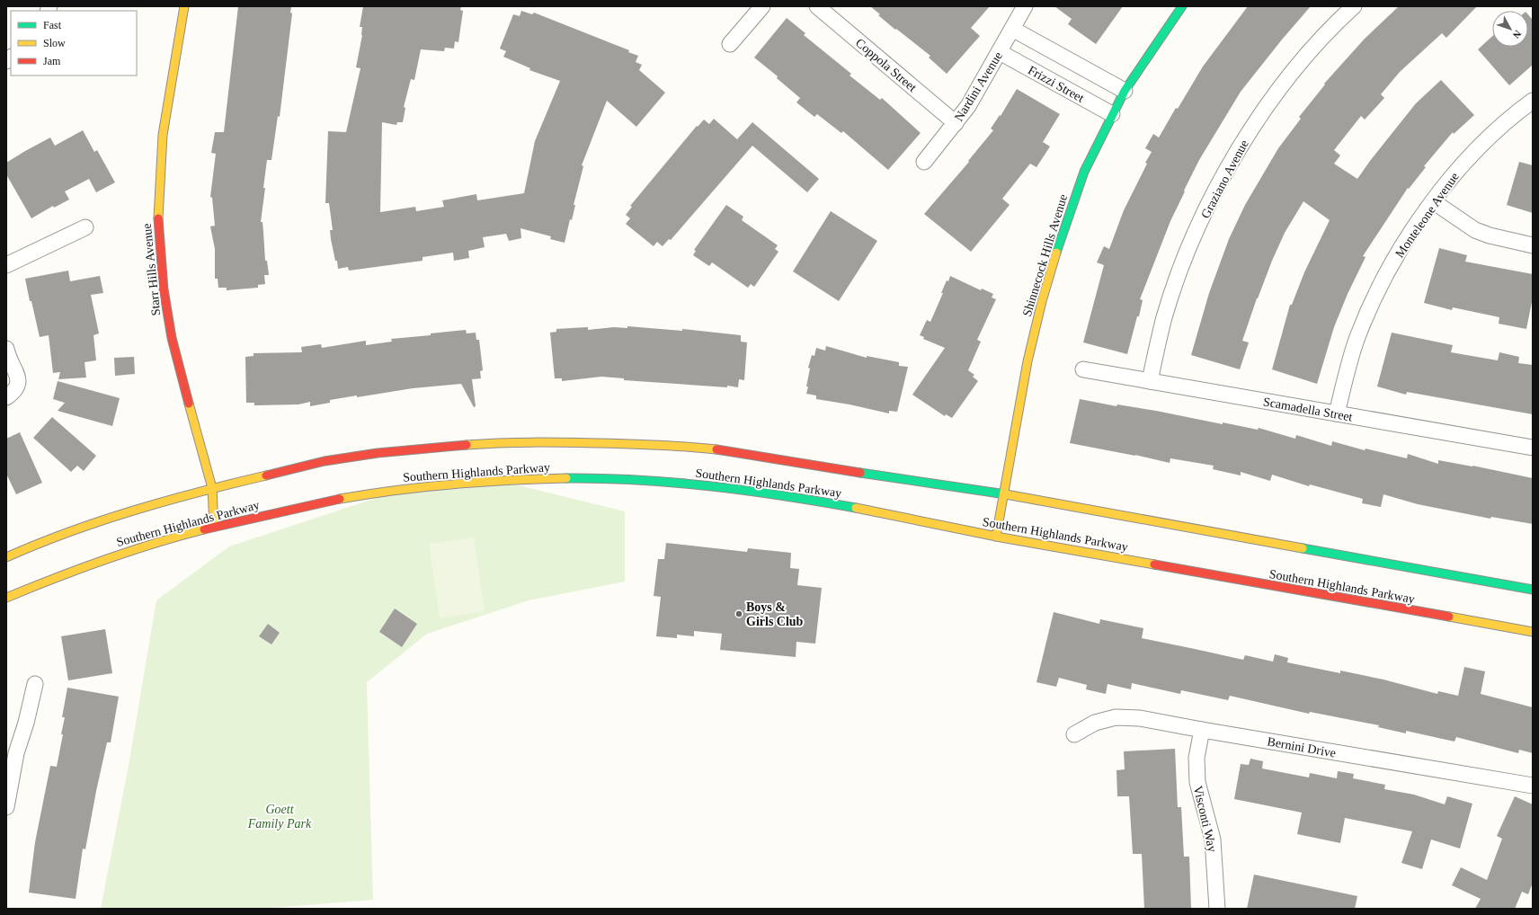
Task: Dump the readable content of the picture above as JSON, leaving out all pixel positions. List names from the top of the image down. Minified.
{"streets":{"main road":["Shinnecock Hills Avenue","Starr Hills Avenue","Southern Highlands Parkway"],"street":["Coppola Street","Frizzi Street","Nardini Avenue","Graziano Avenue","Monteleone Avenue","Scamadella Street","Bernini Drive","Visconti Way"]},"crossings":[["Coppola Street","Nardini Avenue"],["Frizzi Street","Nardini Avenue"],["Frizzi Street","Shinnecock Hills Avenue"],["Graziano Avenue","Scamadella Street"],["Monteleone Avenue","Scamadella Street"],["Shinnecock Hills Avenue","Southern Highlands Parkway"],["Starr Hills Avenue","Southern Highlands Parkway"],["Bernini Drive","Visconti Way"]],"parks":["Goett Family Park"],"places":["Boys & Girls Club"],"legend":["Fast","Slow","Jam"],"north":"bottom right"}
